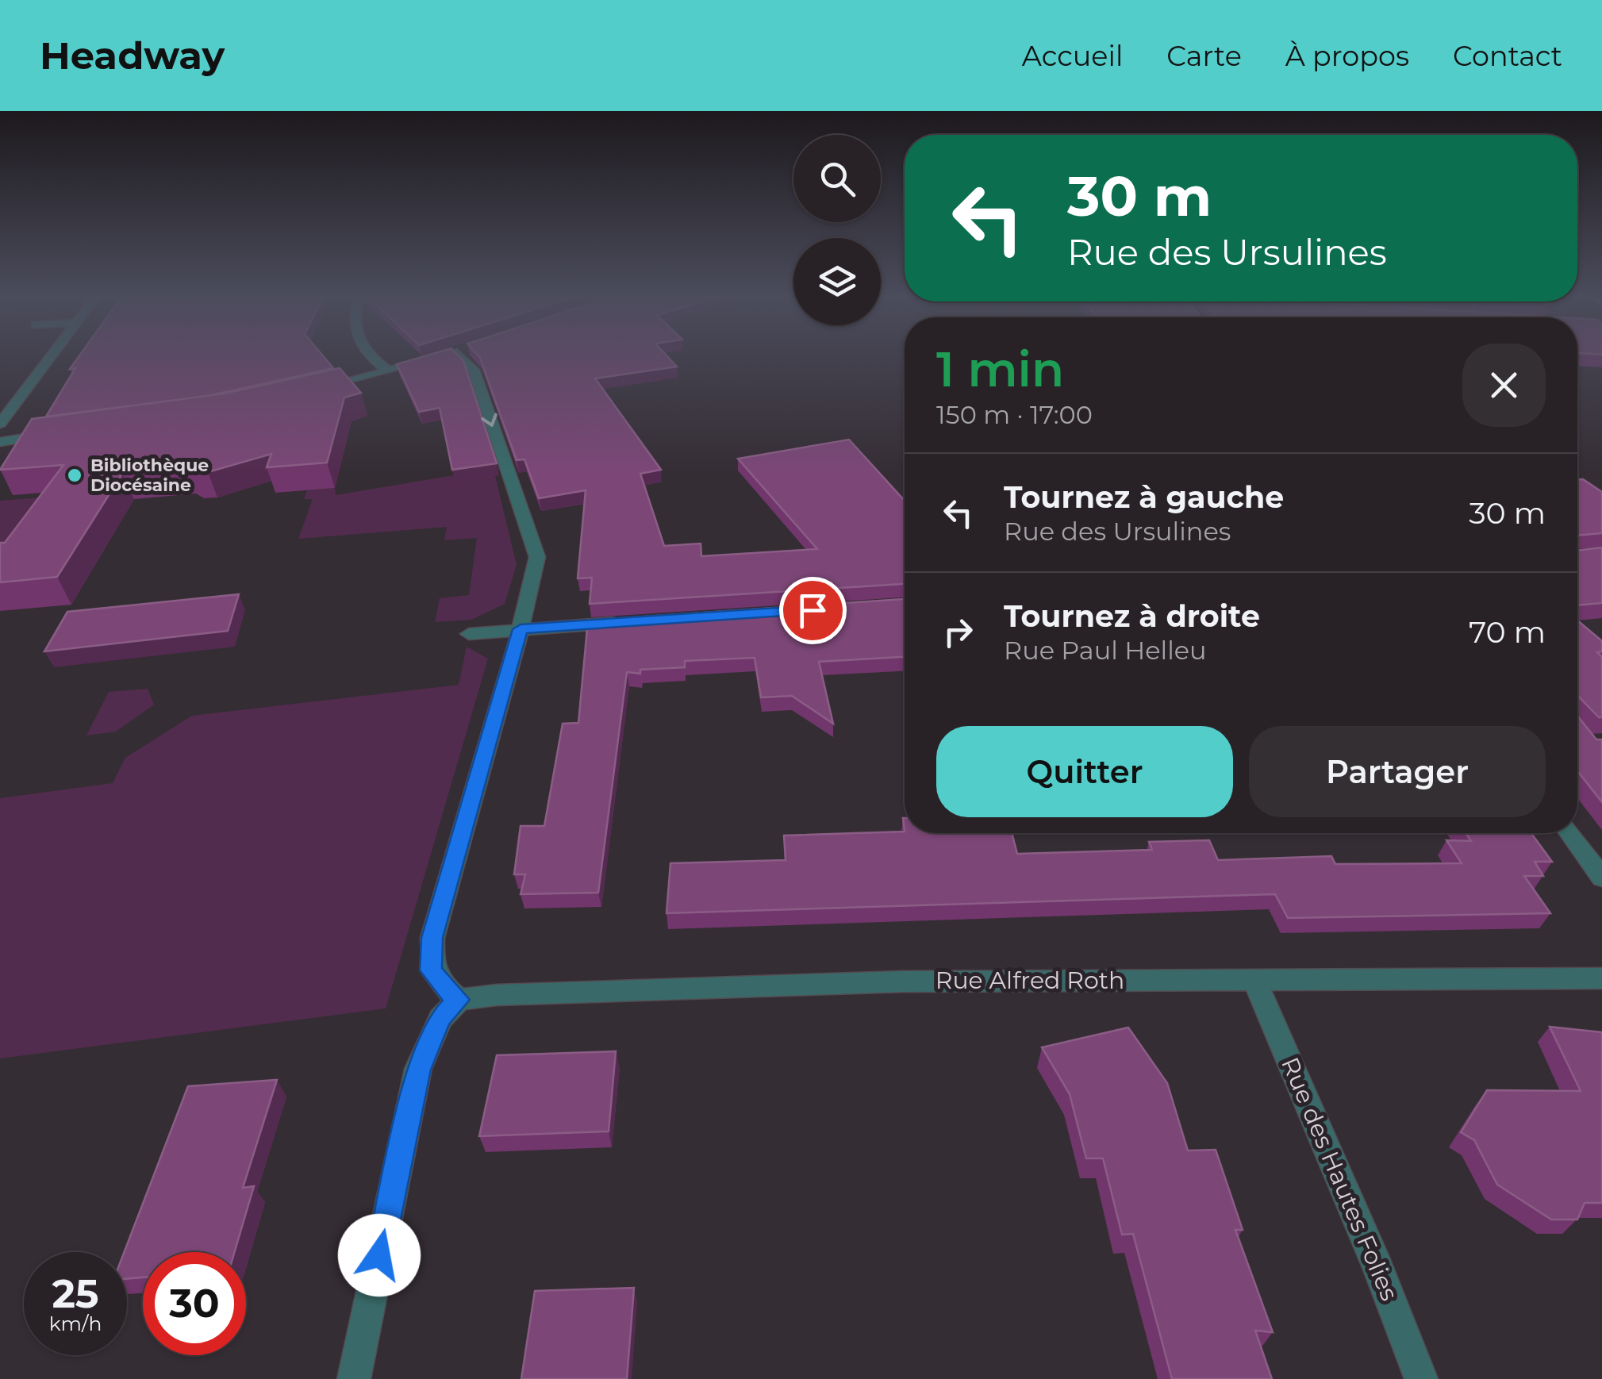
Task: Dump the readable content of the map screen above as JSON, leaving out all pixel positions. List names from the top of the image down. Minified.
{"streets":{"street":["Rue Alfred Roth","Rue des Hautes Folies"]},"crossings":[["Rue Alfred Roth","Rue des Hautes Folies"]],"places":["Bibliothèque Diocésaine"],"page":{"header":"Headway","nav":["Accueil","Carte","À propos","Contact"],"turn":["30 m","Rue des Ursulines"],"heading":["1 min","150 m · 17:00"],"list":[{"name":"Tournez à gauche","note":"Rue des Ursulines","value":"30 m"},{"name":"Tournez à droite","note":"Rue Paul Helleu","value":"70 m"}],"buttons":["Quitter","Partager"],"speed":"25 km/h","limit":"30"}}
